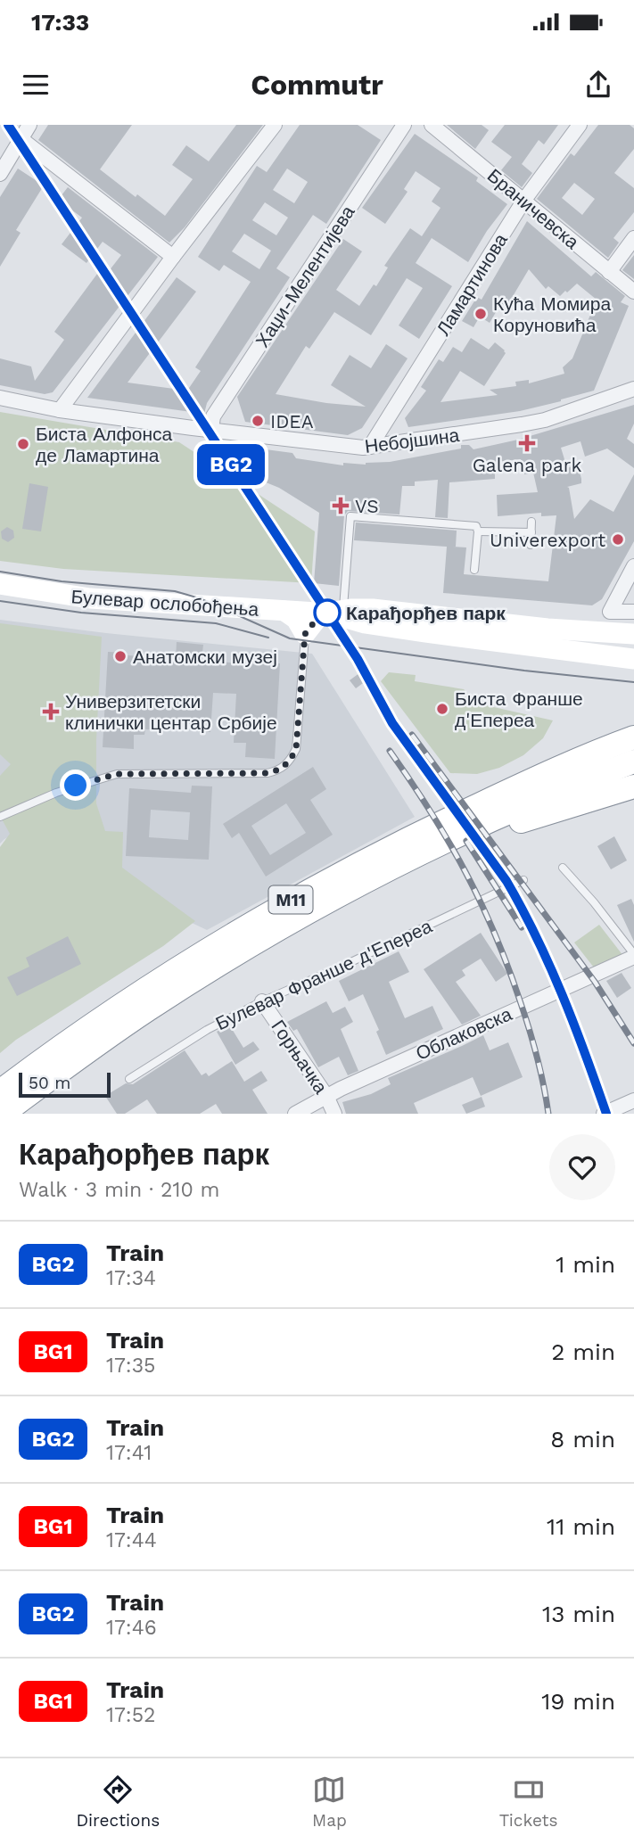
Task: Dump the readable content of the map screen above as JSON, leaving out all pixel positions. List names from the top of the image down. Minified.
{"streets":{"highway":["M11"],"main road":["Булевар ослобођења"],"street":["Браничевска","Хаџи-Мелентијева","Ламартинова","Небојшина","Облаковска","Горњачка"],"lane":["Булевар Франше д'Епереа"]},"crossings":[["Браничевска","Ламартинова"],["Хаџи-Мелентијева","Небојшина"],["Ламартинова","Небојшина"],["Булевар Франше д'Епереа","Горњачка"],["Облаковска","Горњачка"]],"places":{"other":["Кућа Момира Коруновића","IDEA","Биста Алфонса де Ламартина","Univerexport","Карађорђев парк","Анатомски музеј","Биста Франше д'Епереа"],"health":["Galena park","VS","Универзитетски клинички центар Србије"]},"scale_bar":"50 m","page":{"status":"17:33","header":"Commutr","on_map":"BG2","scale":"50 m","heading":["Карађорђев парк","Walk · 3 min · 210 m"],"list":[{"mark":"BG2","name":"Train","note":"17:34","value":"1 min"},{"mark":"BG1","name":"Train","note":"17:35","value":"2 min"},{"mark":"BG2","name":"Train","note":"17:41","value":"8 min"},{"mark":"BG1","name":"Train","note":"17:44","value":"11 min"},{"mark":"BG2","name":"Train","note":"17:46","value":"13 min"},{"mark":"BG1","name":"Train","note":"17:52","value":"19 min"}],"tabs":["Directions","Map","Tickets"]}}
